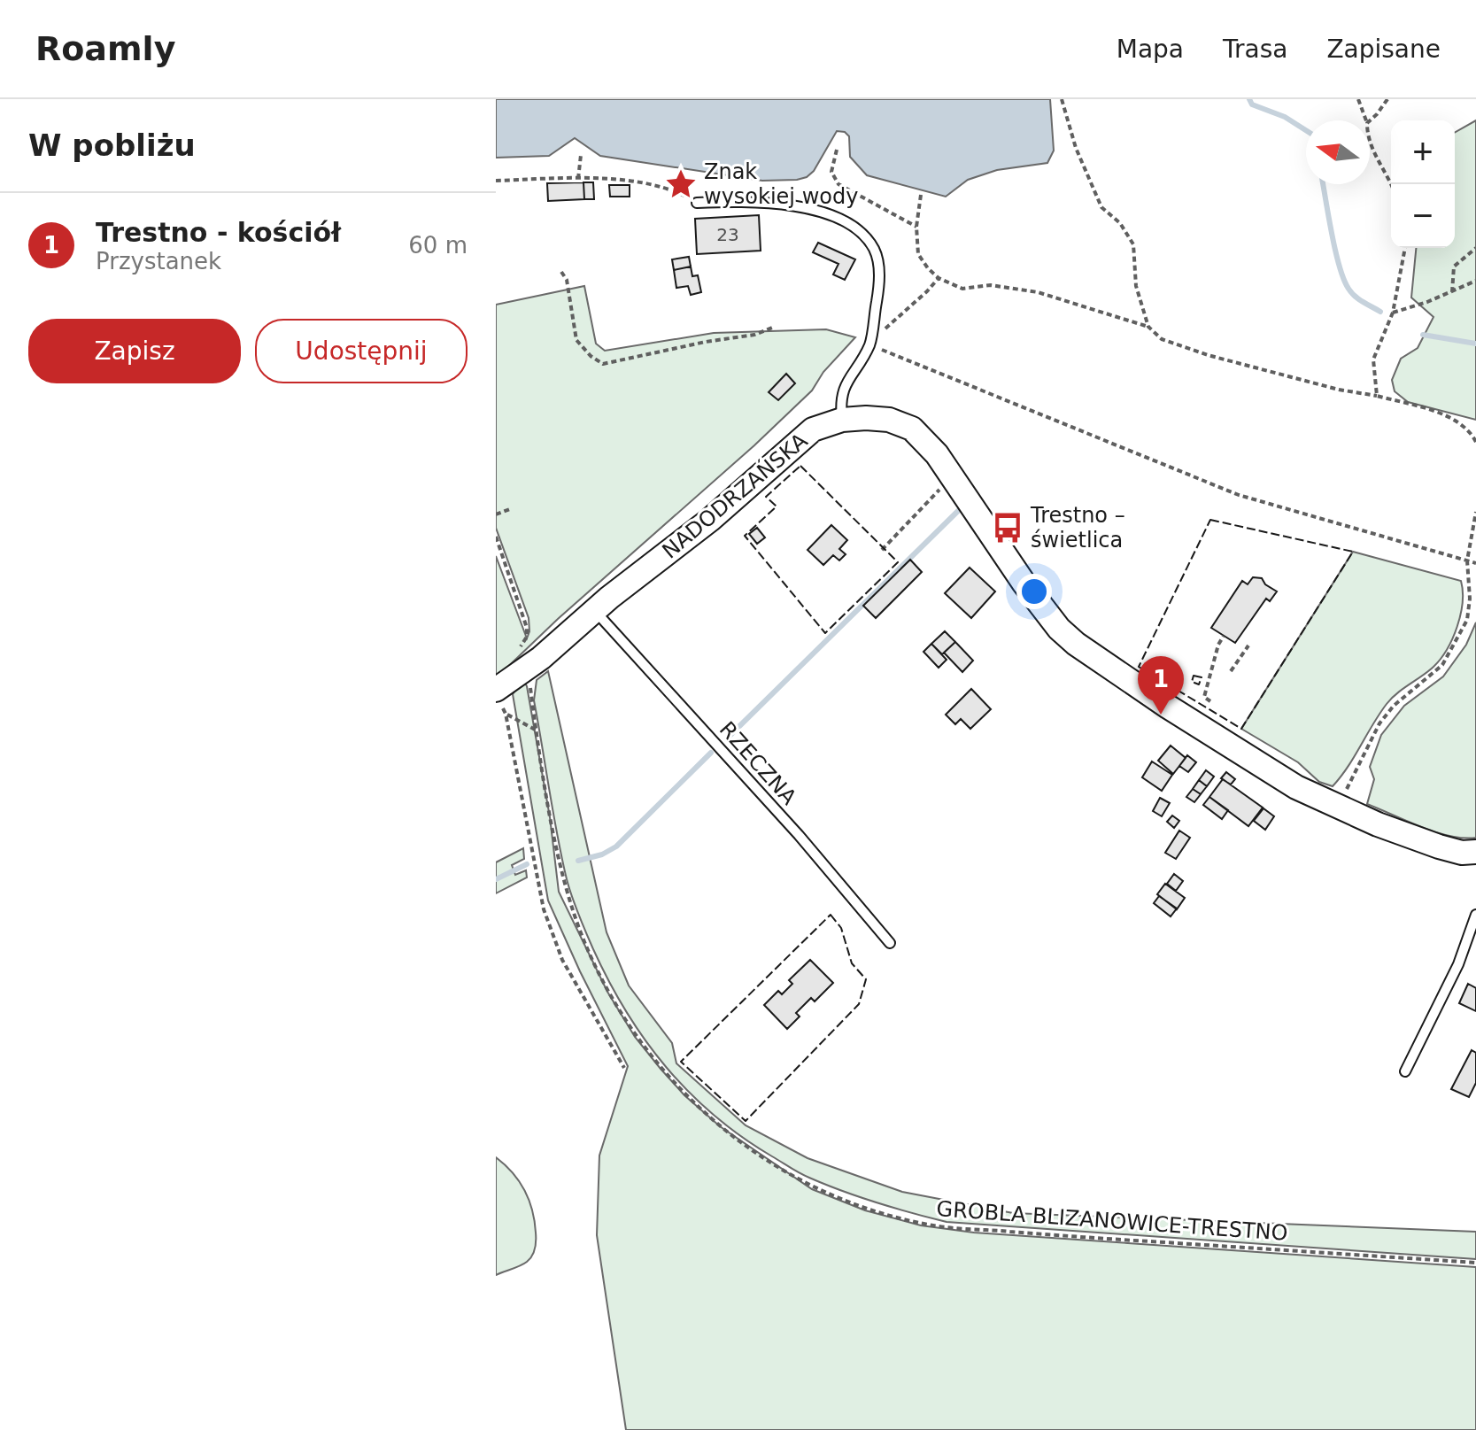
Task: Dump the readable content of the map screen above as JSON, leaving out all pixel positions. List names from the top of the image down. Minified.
{"streets":{"street":["NADODRZAŃSKA"],"lane":["RZECZNA"],"path":["GROBLA BLIZANOWICE-TRESTNO"]},"crossings":[["NADODRZAŃSKA","RZECZNA"]],"places":{"place":["Znak wysokiej wody"],"bus stop":["Trestno – świetlica"]},"house_numbers":["23"],"north":"left","page":{"header":"Roamly","nav":["Mapa","Trasa","Zapisane"],"heading":"W pobliżu","map_buttons":["+","−"],"list":[{"mark":"1","name":"Trestno - kościół","note":"Przystanek","value":"60 m"}],"buttons":["Zapisz","Udostępnij"],"pins":"1"}}
